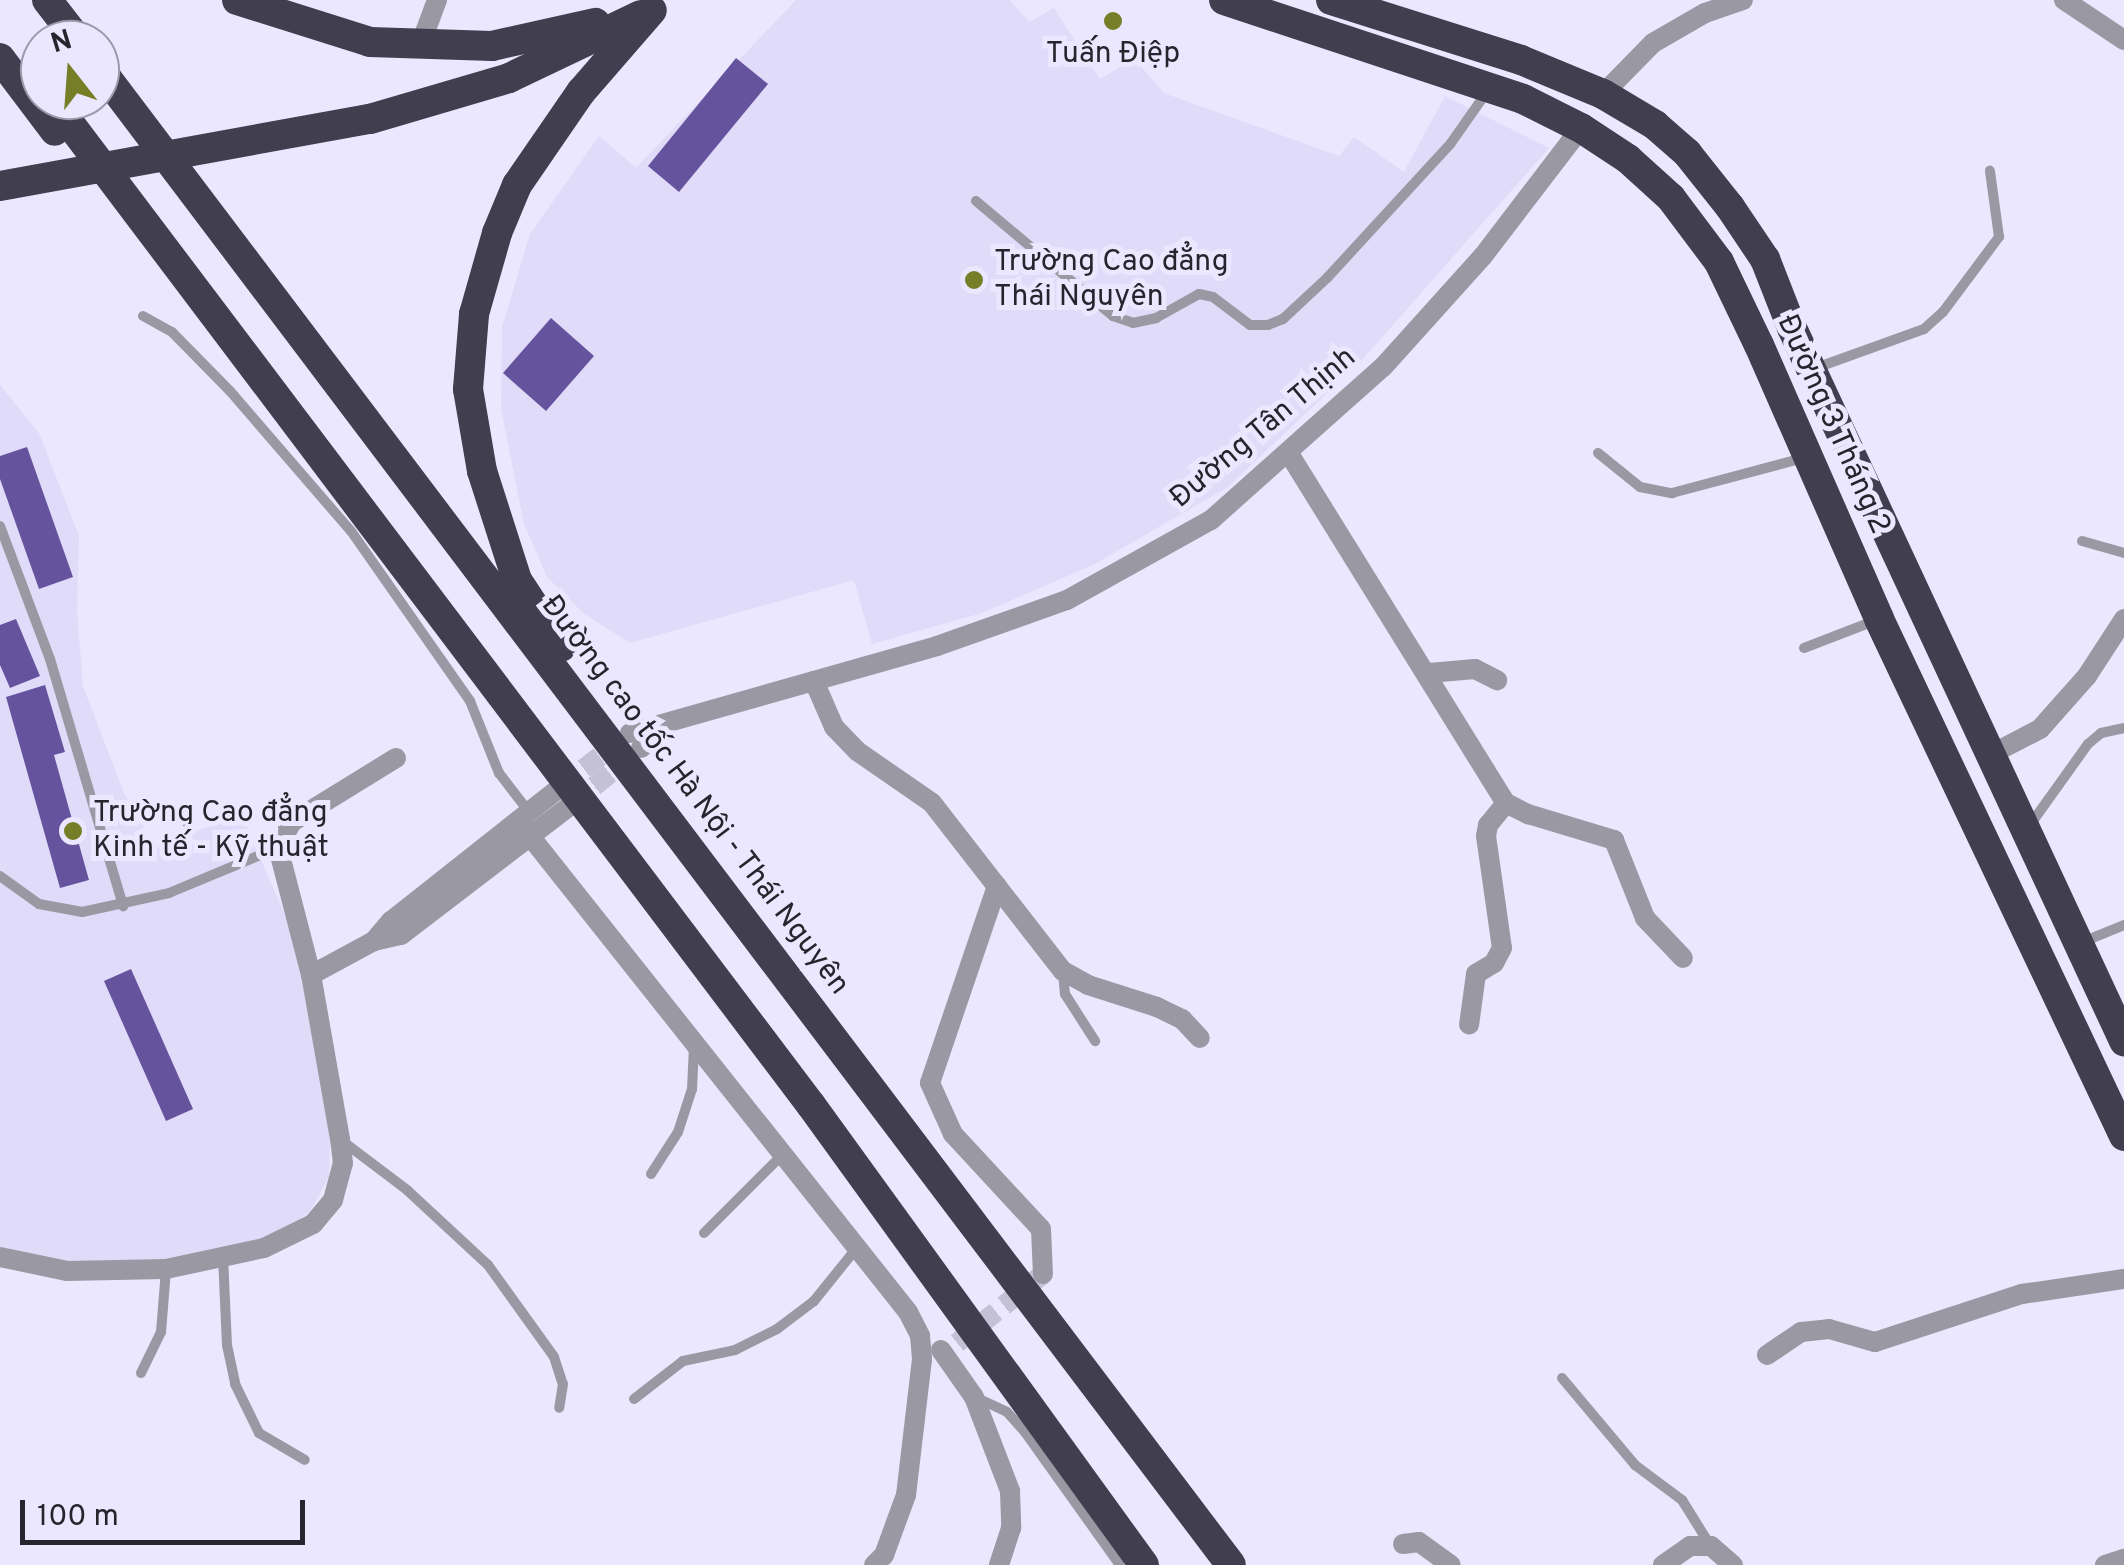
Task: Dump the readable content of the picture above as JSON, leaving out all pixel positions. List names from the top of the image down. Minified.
{"streets":{"highway":["Đường 3 Tháng 2","Đường cao tốc Hà Nội - Thái Nguyên"],"street":["Đường Tân Thịnh"]},"crossings":[["Đường 3 Tháng 2","Đường Tân Thịnh"]],"places":["Tuấn Điệp","Trường Cao đẳng Thái Nguyên","Trường Cao đẳng Kinh tế - Kỹ thuật"],"scale_bar":"100 m","north":"top"}
